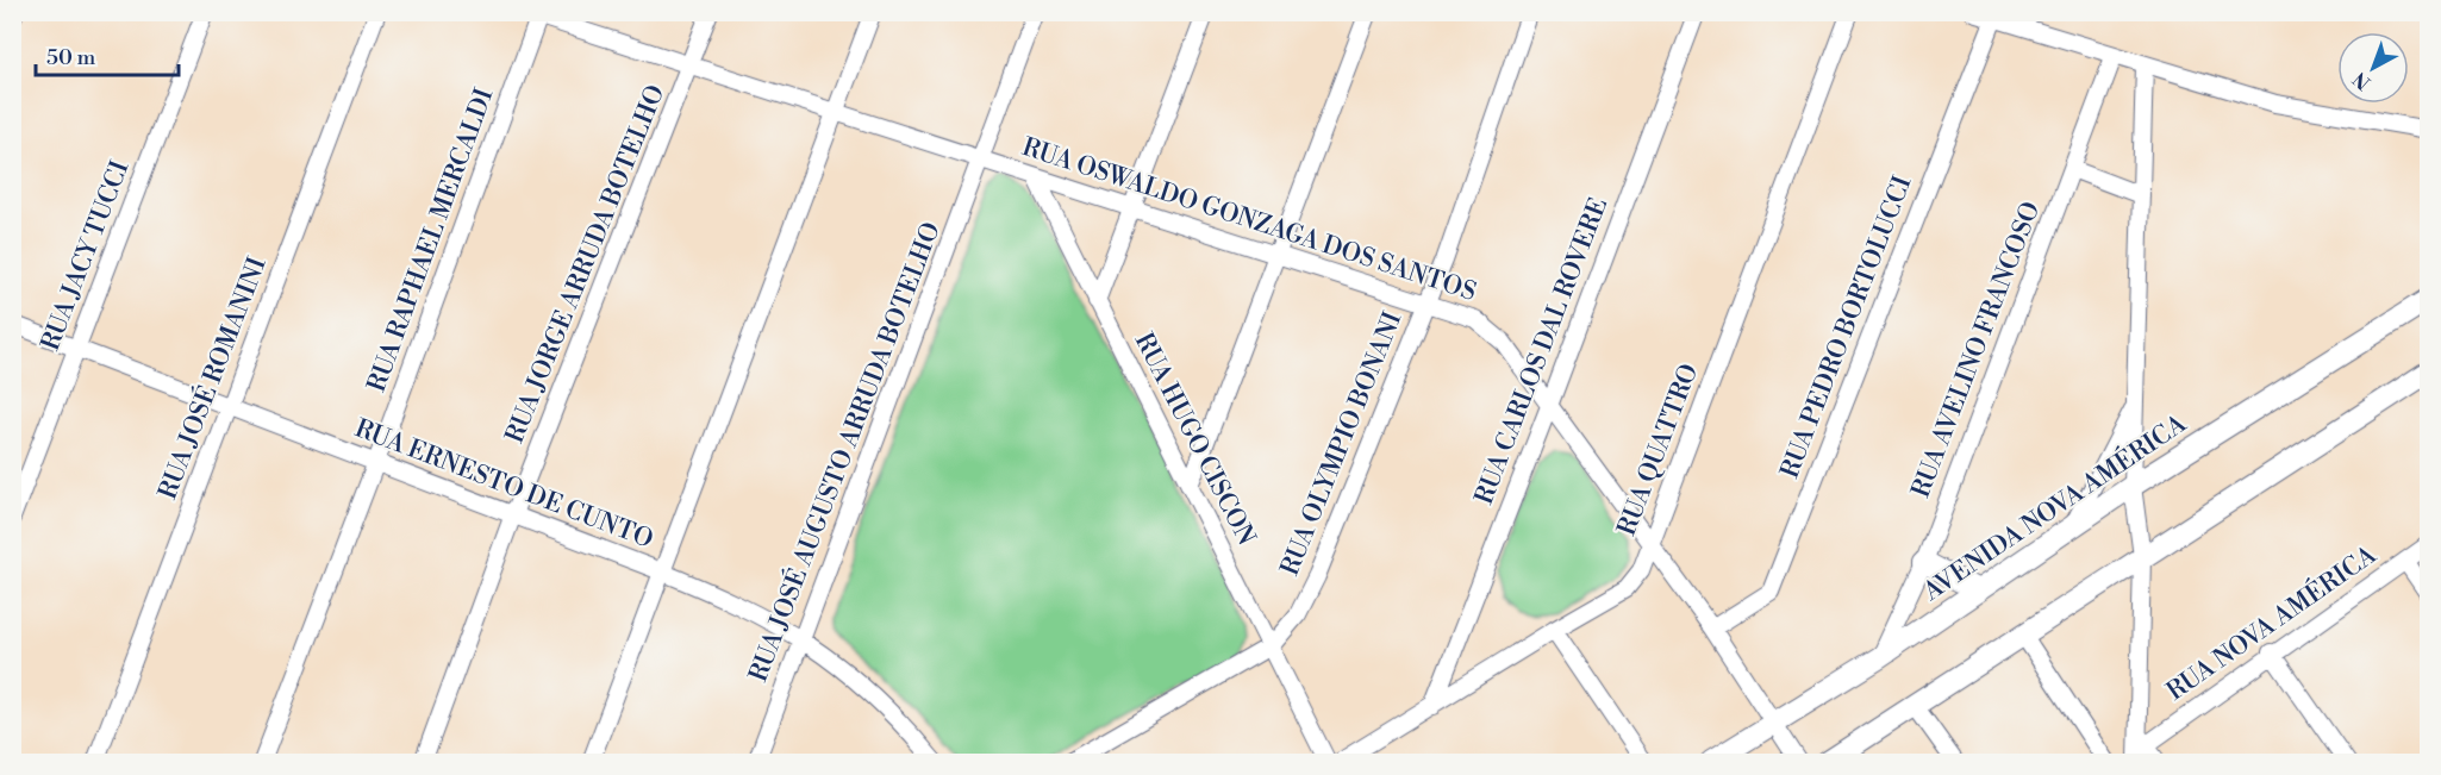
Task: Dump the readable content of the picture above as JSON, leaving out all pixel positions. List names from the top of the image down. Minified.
{"streets":{"street":["RUA OSWALDO GONZAGA DOS SANTOS","RUA RAPHAEL MERCALDI","RUA JACY TUCCI","RUA JORGE ARRUDA BOTELHO","RUA PEDRO BORTOLUCCI","RUA AVELINO FRANCOSO","RUA CARLOS DAL ROVERE","RUA JOSÉ ROMANINI","RUA HUGO CISCON","RUA OLYMPIO BONANI","RUA QUATTRO","RUA JOSÉ AUGUSTO ARRUDA BOTELHO","RUA ERNESTO DE CUNTO","AVENIDA NOVA AMÉRICA","RUA NOVA AMÉRICA"]},"crossings":[["RUA OSWALDO GONZAGA DOS SANTOS","RUA RAPHAEL MERCALDI"],["RUA OSWALDO GONZAGA DOS SANTOS","RUA JORGE ARRUDA BOTELHO"],["RUA OSWALDO GONZAGA DOS SANTOS","RUA PEDRO BORTOLUCCI"],["RUA OSWALDO GONZAGA DOS SANTOS","RUA CARLOS DAL ROVERE"],["RUA OSWALDO GONZAGA DOS SANTOS","RUA HUGO CISCON"],["RUA OSWALDO GONZAGA DOS SANTOS","RUA OLYMPIO BONANI"],["RUA OSWALDO GONZAGA DOS SANTOS","RUA QUATTRO"],["RUA OSWALDO GONZAGA DOS SANTOS","RUA JOSÉ AUGUSTO ARRUDA BOTELHO"],["RUA OSWALDO GONZAGA DOS SANTOS","AVENIDA NOVA AMÉRICA"],["RUA RAPHAEL MERCALDI","RUA ERNESTO DE CUNTO"],["RUA JACY TUCCI","RUA ERNESTO DE CUNTO"],["RUA JORGE ARRUDA BOTELHO","RUA ERNESTO DE CUNTO"],["RUA AVELINO FRANCOSO","AVENIDA NOVA AMÉRICA"],["RUA CARLOS DAL ROVERE","RUA QUATTRO"],["RUA JOSÉ ROMANINI","RUA ERNESTO DE CUNTO"],["RUA HUGO CISCON","RUA OLYMPIO BONANI"],["RUA JOSÉ AUGUSTO ARRUDA BOTELHO","RUA ERNESTO DE CUNTO"]],"scale_bar":"50 m","north":"bottom left"}
